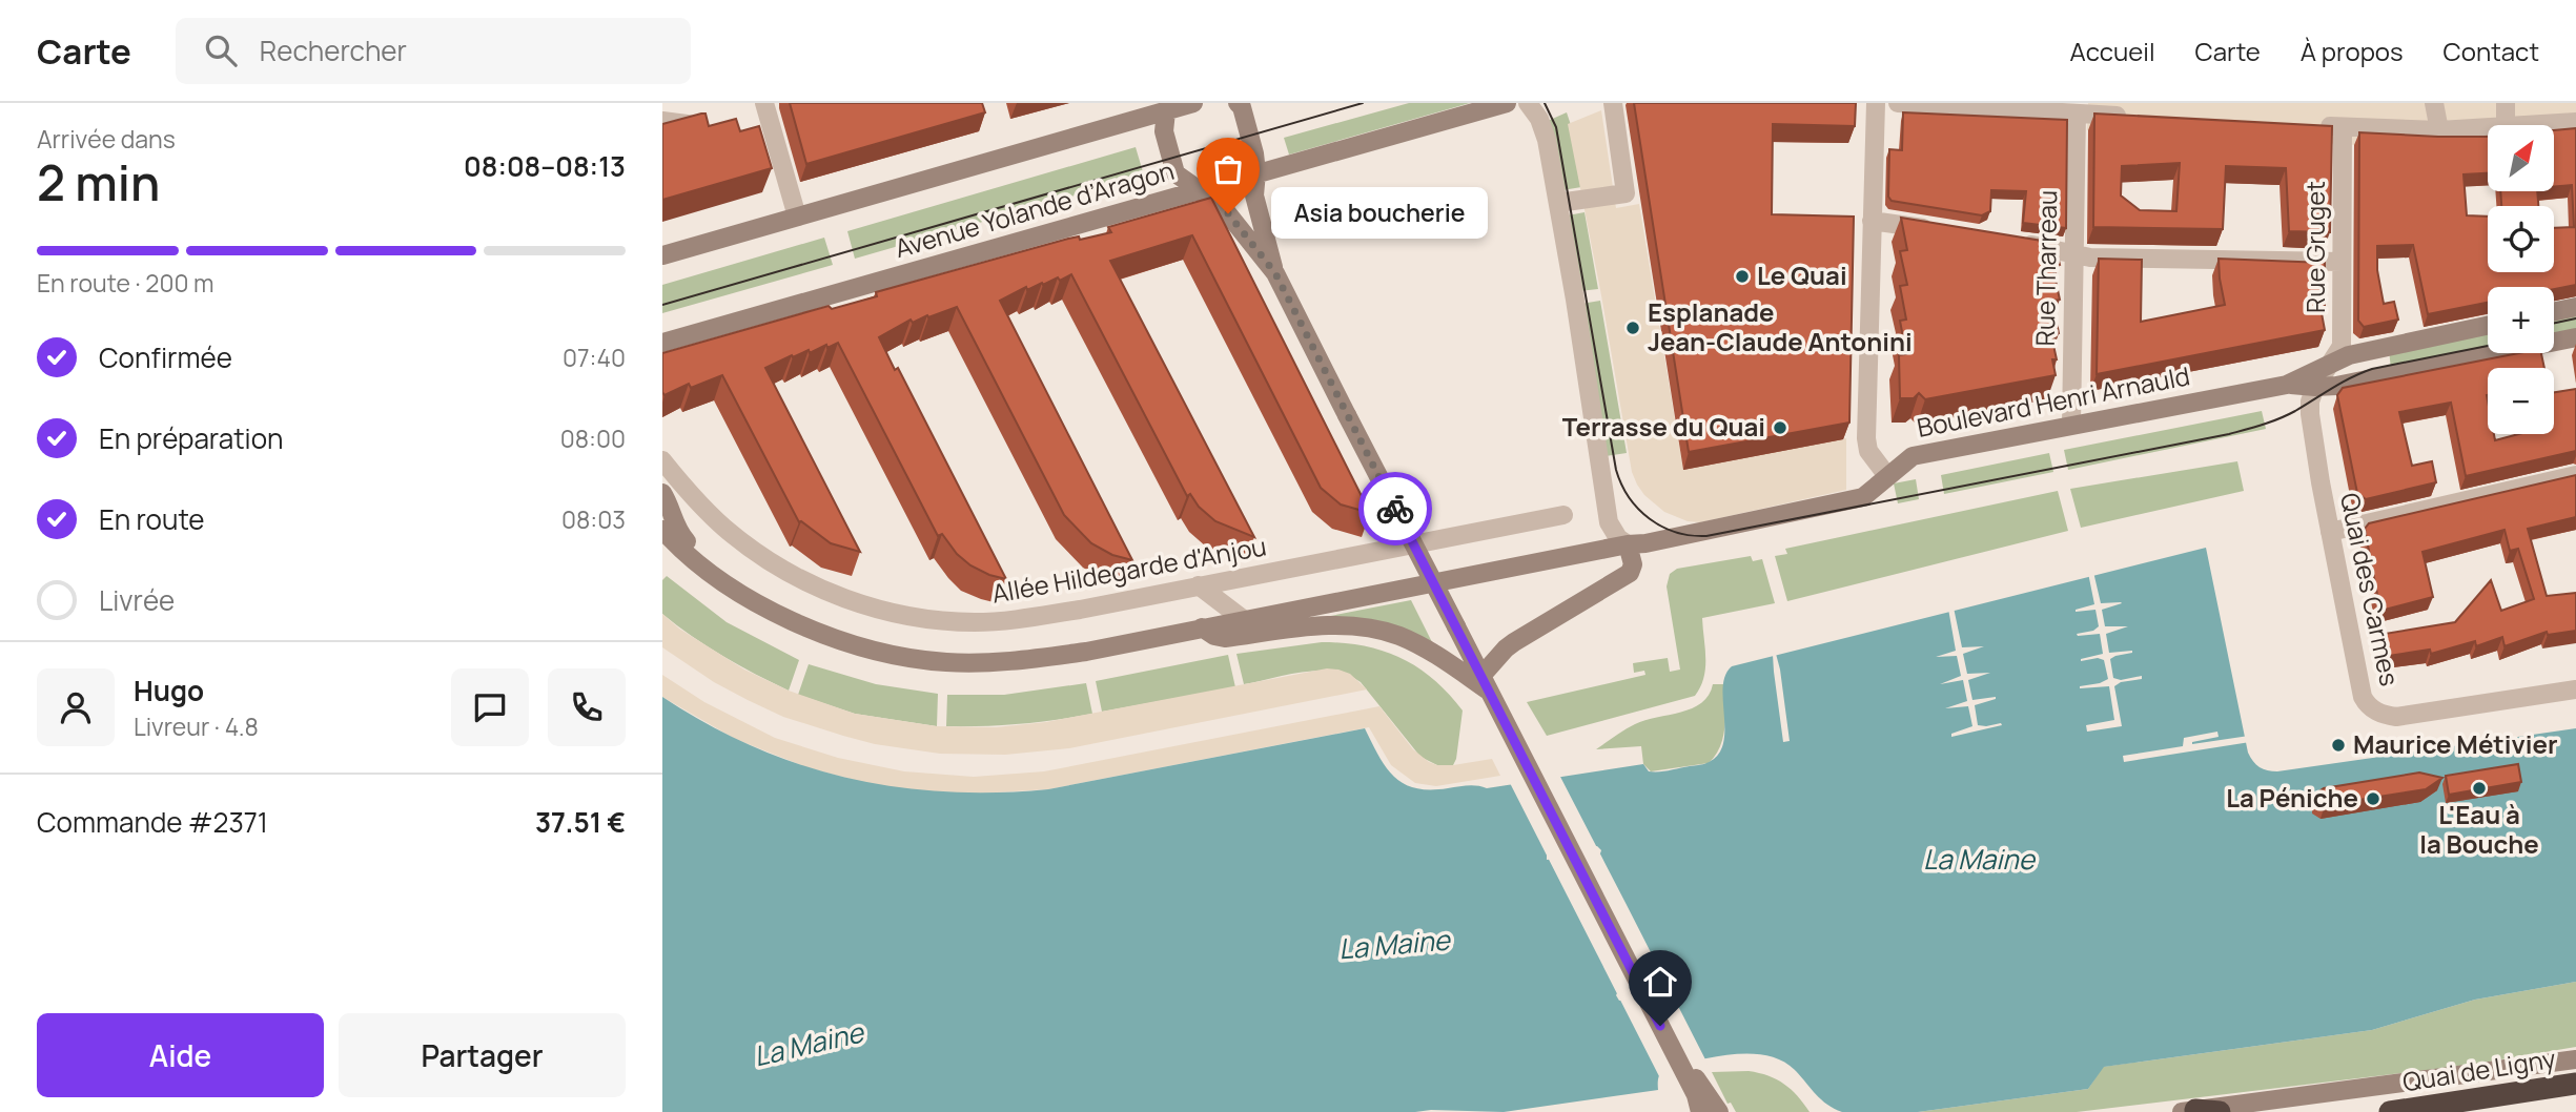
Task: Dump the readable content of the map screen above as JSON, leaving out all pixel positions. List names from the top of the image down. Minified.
{"streets":{"highway":["Quai de Ligny"],"street":["Avenue Yolande d’Aragon","Rue Gruget","Rue Tharreau","Boulevard Henri Arnauld","Allée Hildegarde d'Anjou","Quai des Carmes"]},"crossings":[["Rue Gruget","Boulevard Henri Arnauld"],["Rue Gruget","Quai des Carmes"],["Rue Tharreau","Boulevard Henri Arnauld"],["Boulevard Henri Arnauld","Quai des Carmes"]],"water":["La Maine"],"places":["Asia boucherie","Le Quai","Esplanade Jean-Claude Antonini","Terrasse du Quai","Maurice Métivier","L'Eau à la Bouche","La Péniche"],"north":"top right","page":{"header":"Carte","search":"Rechercher","nav":["Accueil","Carte","À propos","Contact"],"heading":["2 min","Arrivée dans","08:08–08:13"],"panel":["Hugo","Livreur · 4.8","Commande #2371","37.51 €"],"map_buttons":["+","−"],"bubble":"Asia boucherie","bar":"En route · 200 m","list":[["Confirmée","07:40"],["En préparation","08:00"],["En route","08:03"],"Livrée"],"buttons":["Aide","Partager"]}}
